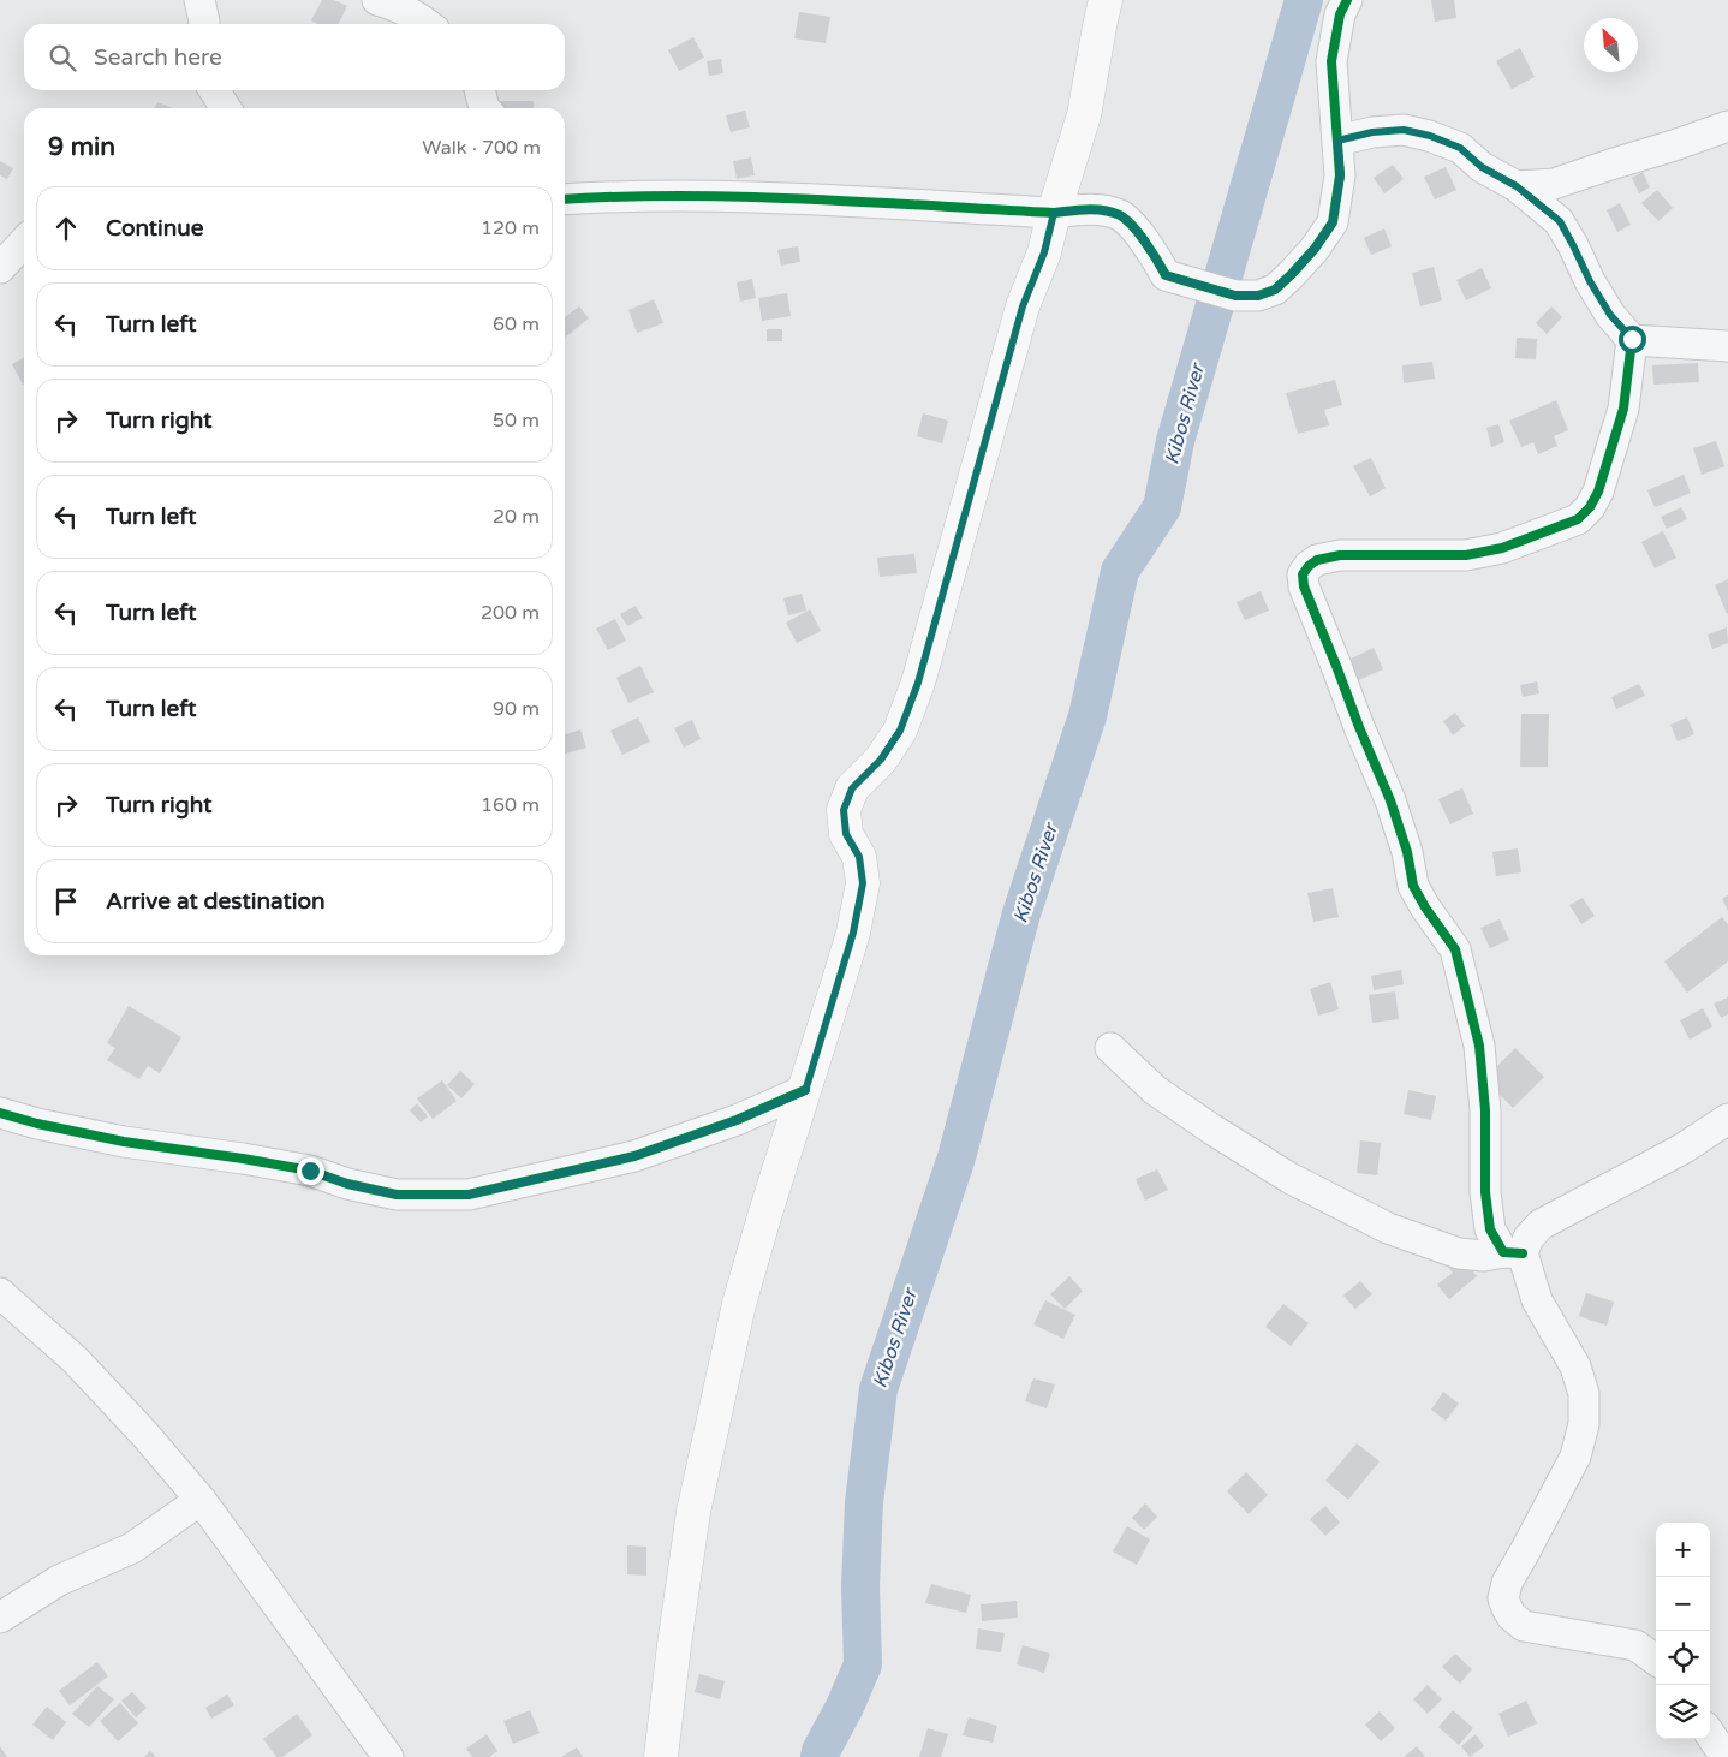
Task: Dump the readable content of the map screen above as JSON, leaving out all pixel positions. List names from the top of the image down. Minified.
{"water":["Kibos River"],"north":"top left","page":{"search":"Search here","heading":["9 min","Walk · 700 m"],"list":[["Continue","120 m"],["Turn left","60 m"],["Turn right","50 m"],["Turn left","20 m"],["Turn left","200 m"],["Turn left","90 m"],["Turn right","160 m"],"Arrive at destination"],"map_buttons":["+","−"]}}
